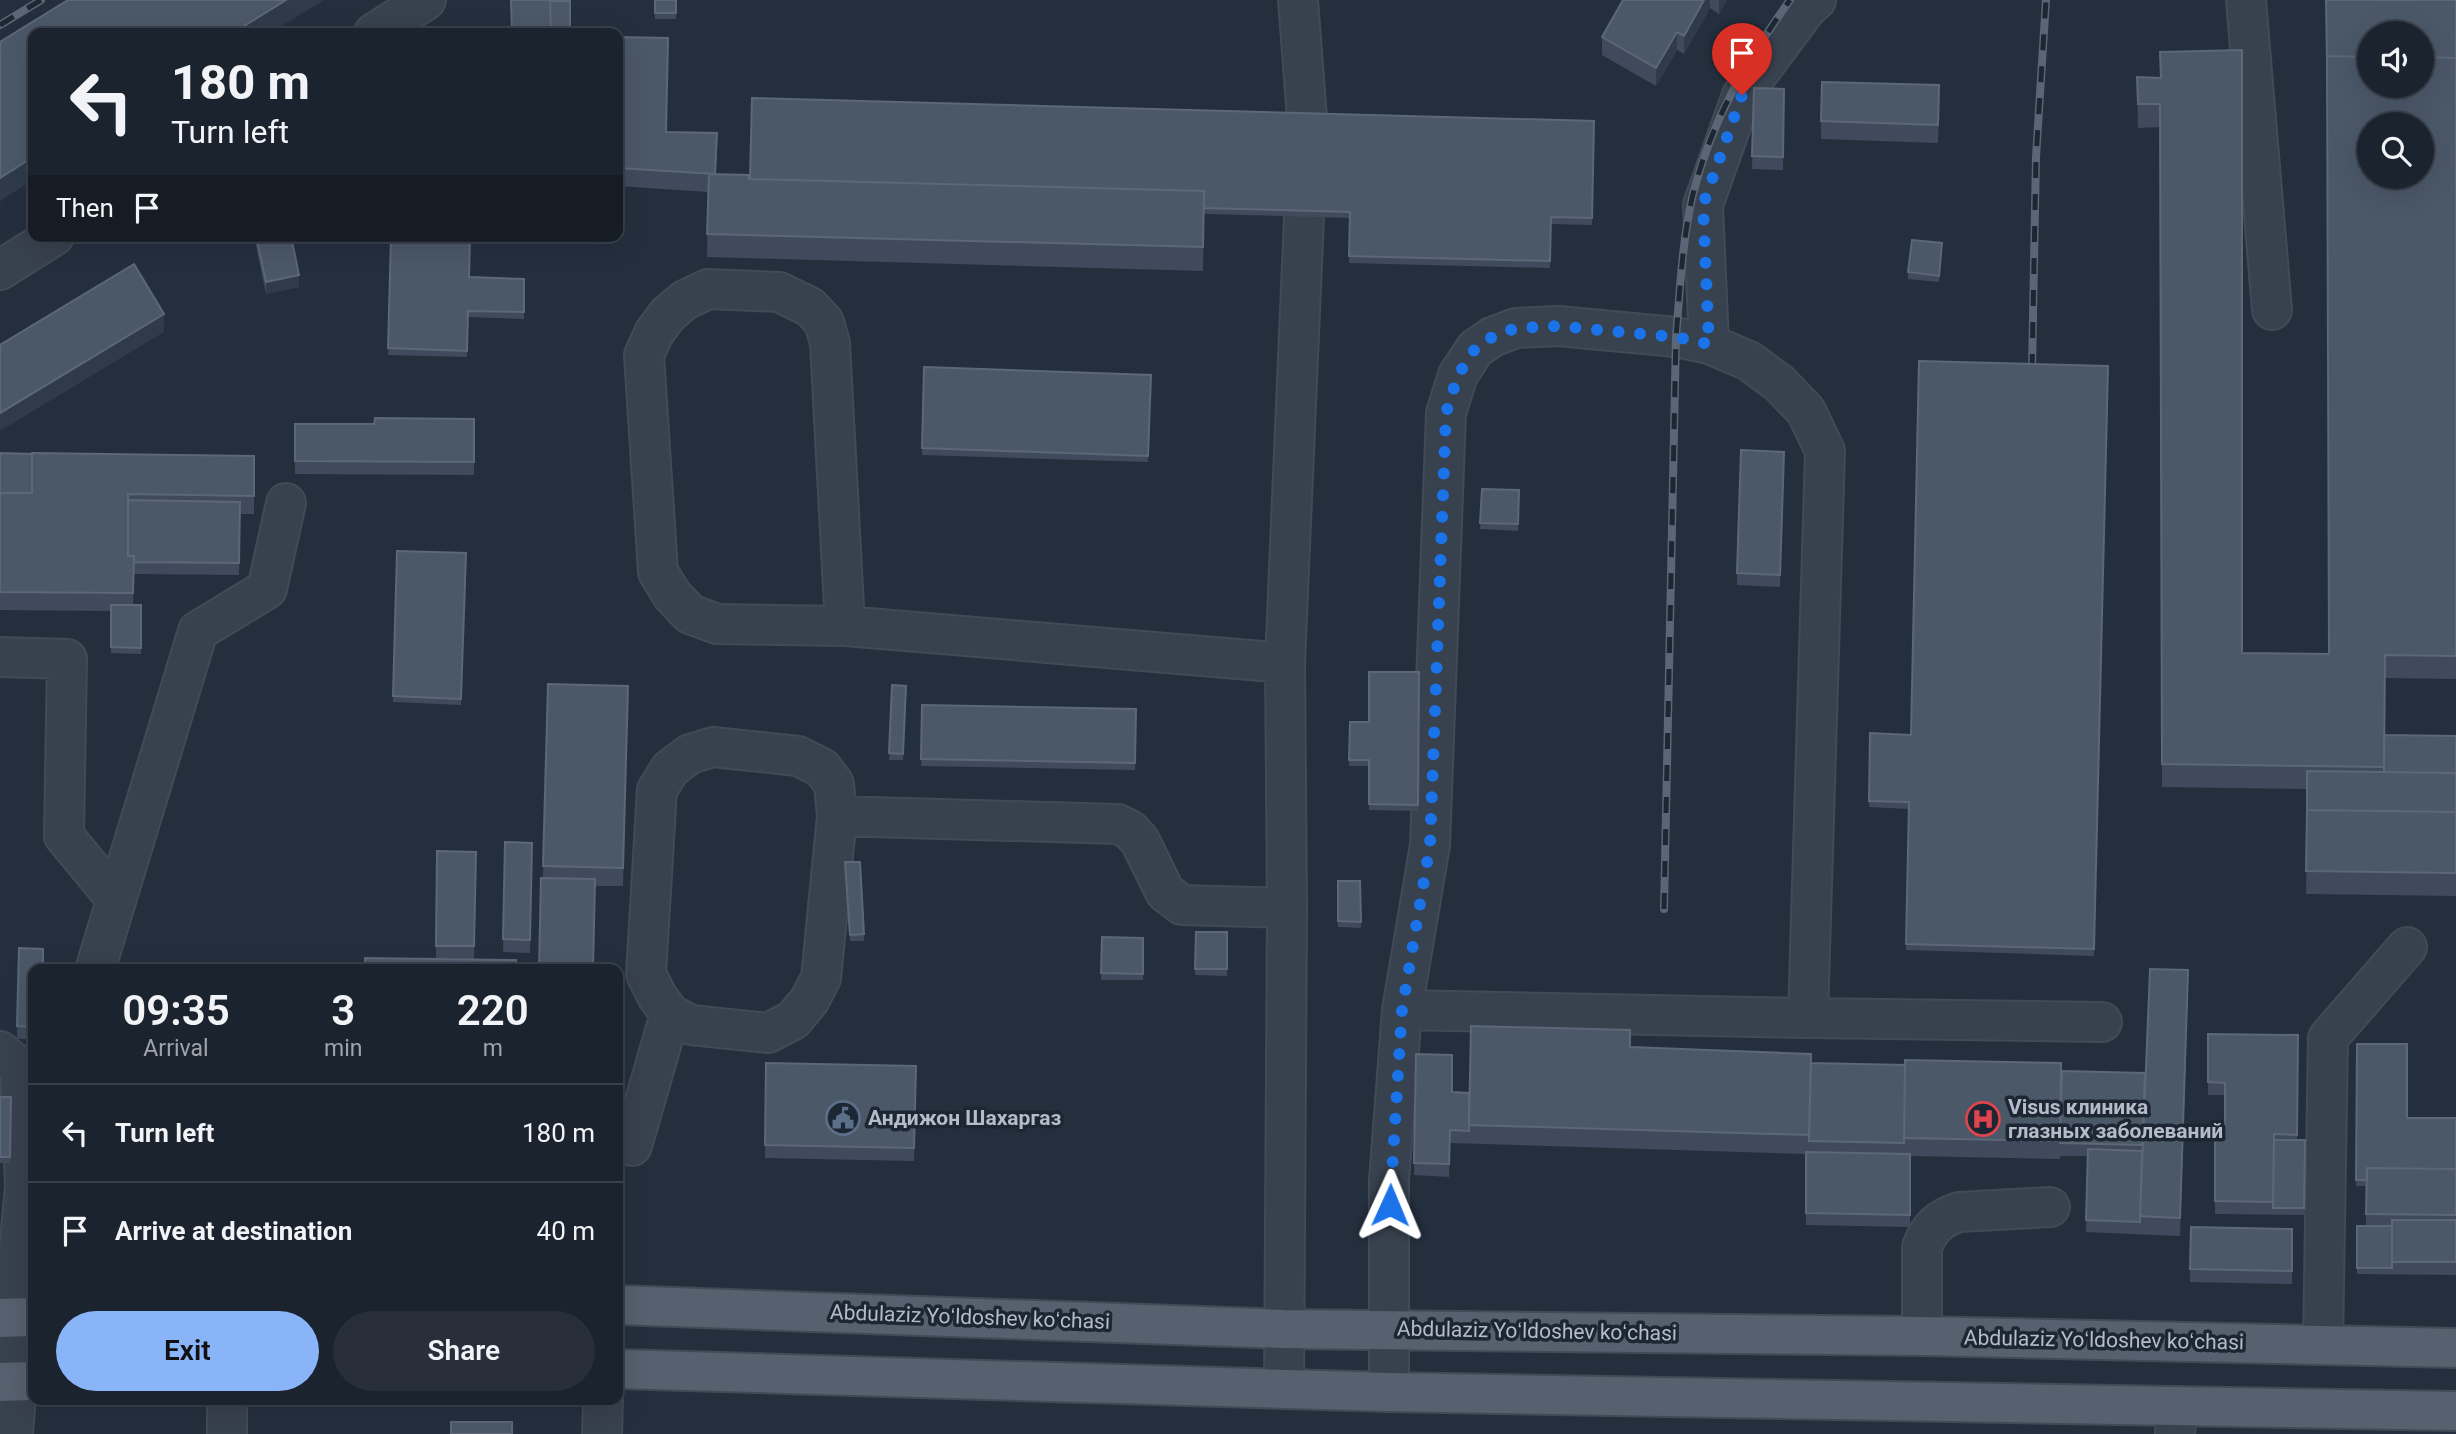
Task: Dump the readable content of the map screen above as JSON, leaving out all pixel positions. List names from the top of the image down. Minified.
{"streets":{"main road":["Abdulaziz Yoʻldoshev koʻchasi"]},"places":{"public building":["Андижон Шахаргаз"],"hospital":["Visus клиника глазных заболеваний"]},"page":{"turn":["180 m","Turn left"],"then":"Then","eta":["09:35","Arrival","3","min","220","m"],"list":[{"name":"Turn left","value":"180 m"},{"name":"Arrive at destination","value":"40 m"}],"buttons":["Exit","Share"]}}
